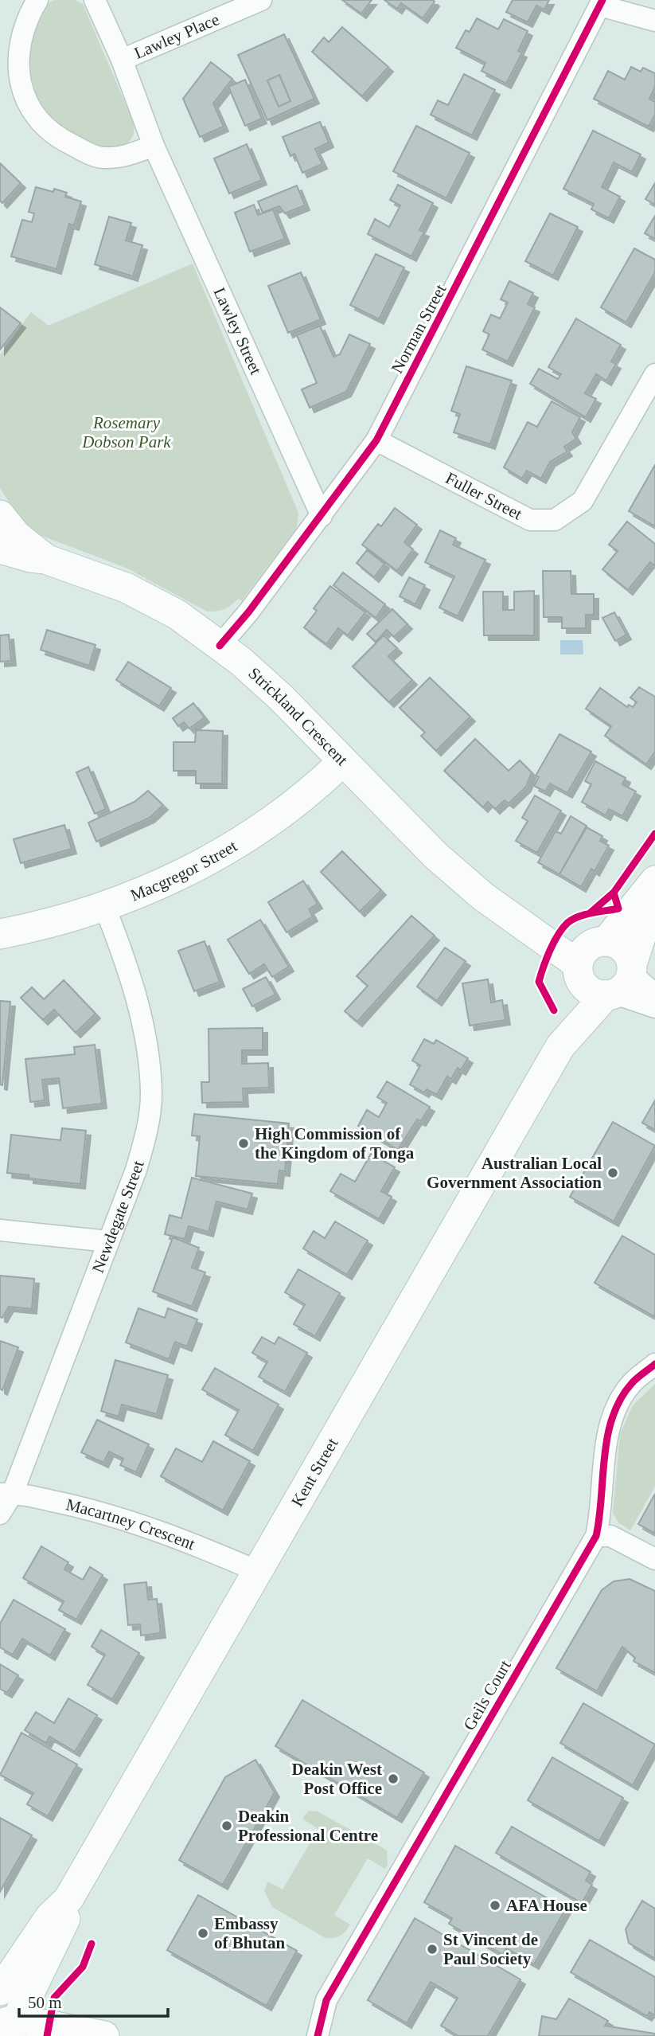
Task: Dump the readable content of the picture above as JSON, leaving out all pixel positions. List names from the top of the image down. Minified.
{"streets":{"main road":["Strickland Crescent","Macgregor Street","Kent Street"],"street":["Lawley Place","Norman Street","Lawley Street","Fuller Street","Newdegate Street","Macartney Crescent","Geils Court"]},"crossings":[["Lawley Place","Lawley Street"],["Norman Street","Lawley Street"],["Norman Street","Fuller Street"],["Norman Street","Strickland Crescent"],["Strickland Crescent","Macgregor Street"],["Strickland Crescent","Kent Street"],["Macgregor Street","Newdegate Street"],["Newdegate Street","Macartney Crescent"],["Kent Street","Macartney Crescent"]],"parks":["Rosemary Dobson Park"],"places":["High Commission of the Kingdom of Tonga","Australian Local Government Association","Deakin West Post Office","Deakin Professional Centre","AFA House","Embassy of Bhutan","St Vincent de Paul Society"],"scale_bar":"50 m"}
